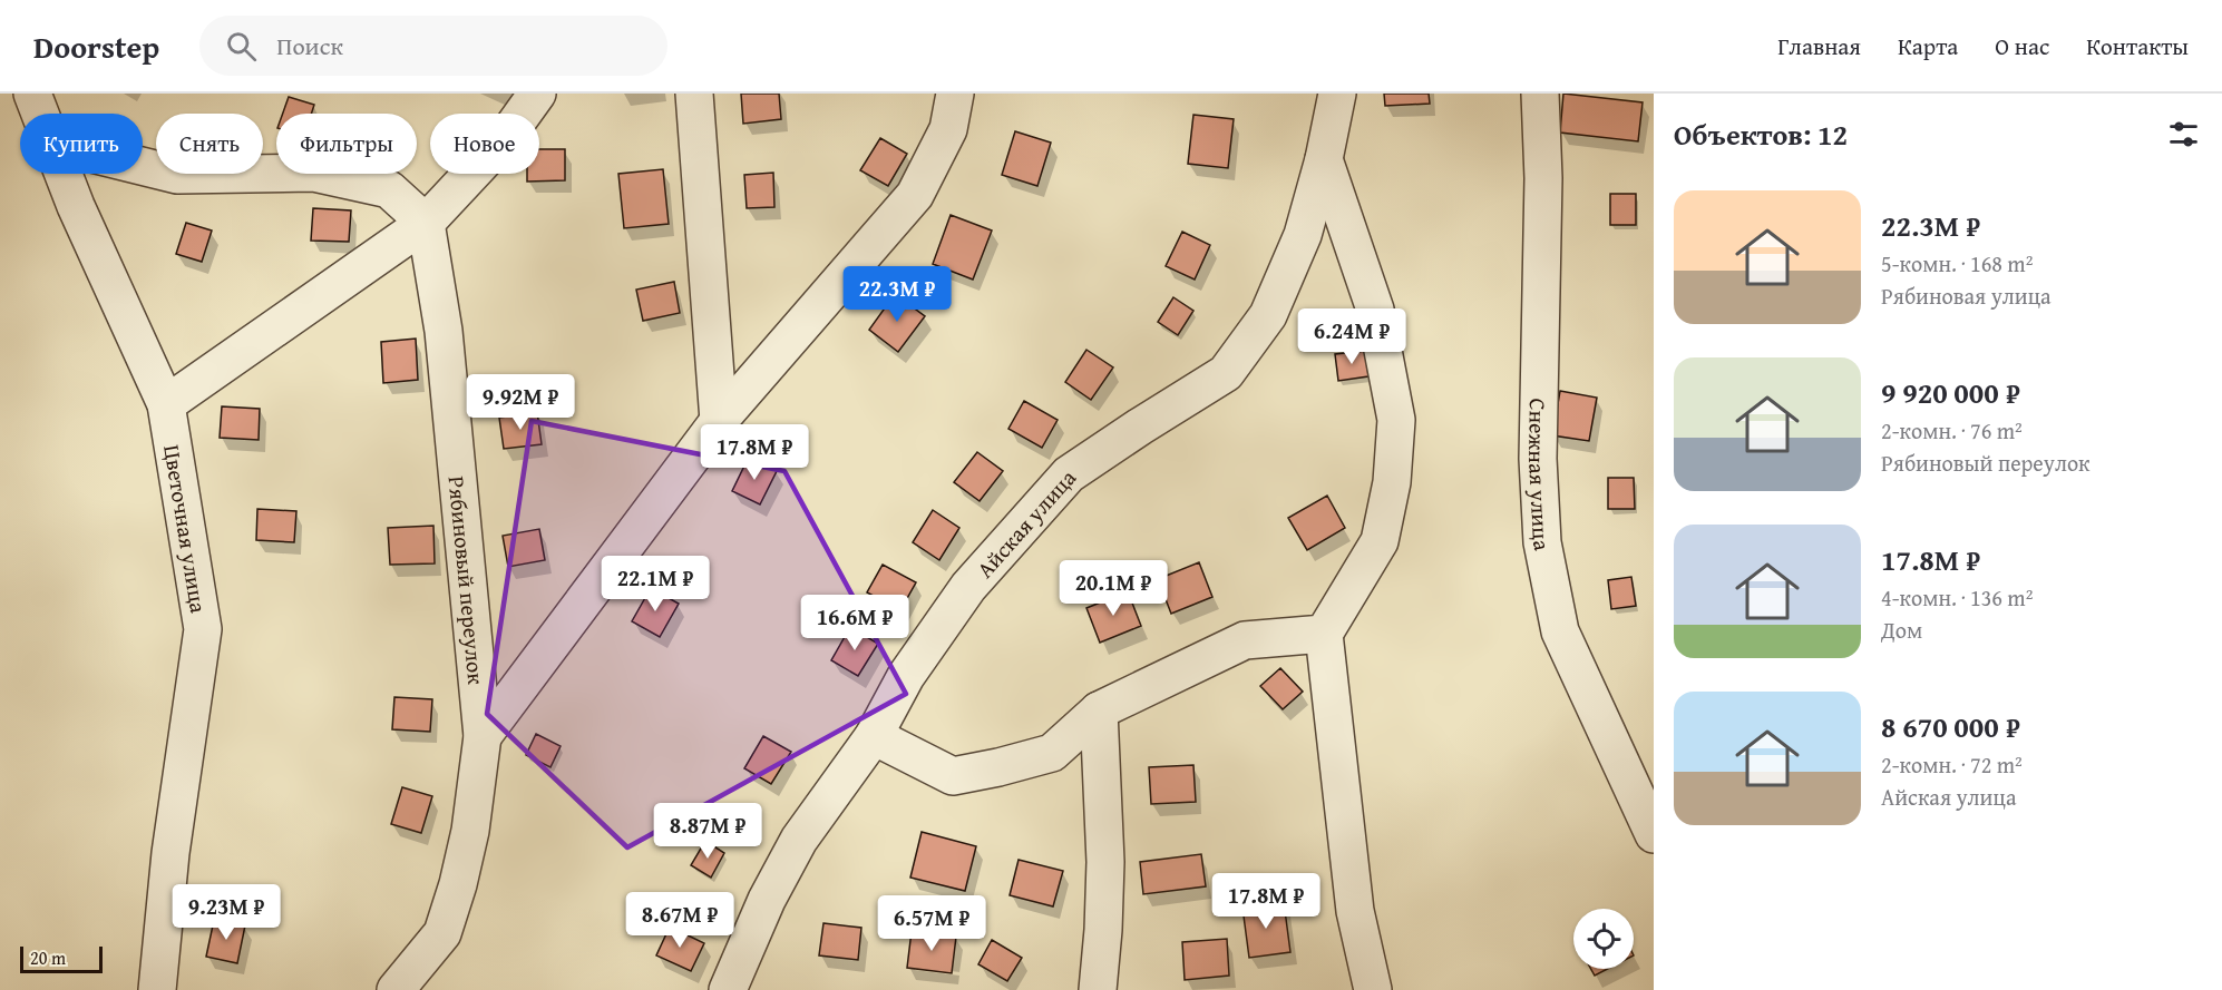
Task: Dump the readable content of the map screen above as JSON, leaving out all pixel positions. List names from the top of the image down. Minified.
{"streets":{"street":["Снежная улица","Айская улица","Цветочная улица","Рябиновый переулок"]},"scale_bar":"20 m","page":{"header":"Doorstep","search":"Поиск","nav":["Главная","Карта","О нас","Контакты"],"heading":"Объектов: 12","chip":["Купить","Снять","Фильтры","Новое"],"list":[{"name":"22.3M ₽","note":"5-комн. · 168 m² · Рябиновая улица"},{"name":"9 920 000 ₽","note":"2-комн. · 76 m² · Рябиновый переулок"},{"name":"17.8M ₽","note":"4-комн. · 136 m² · Дом"},{"name":"8 670 000 ₽","note":"2-комн. · 72 m² · Айская улица"}],"price":["22.3M ₽","6.24M ₽","9.92M ₽","17.8M ₽","22.1M ₽","20.1M ₽","16.6M ₽","8.87M ₽","17.8M ₽","9.23M ₽","8.67M ₽","6.57M ₽"],"scale":"20 m"}}
